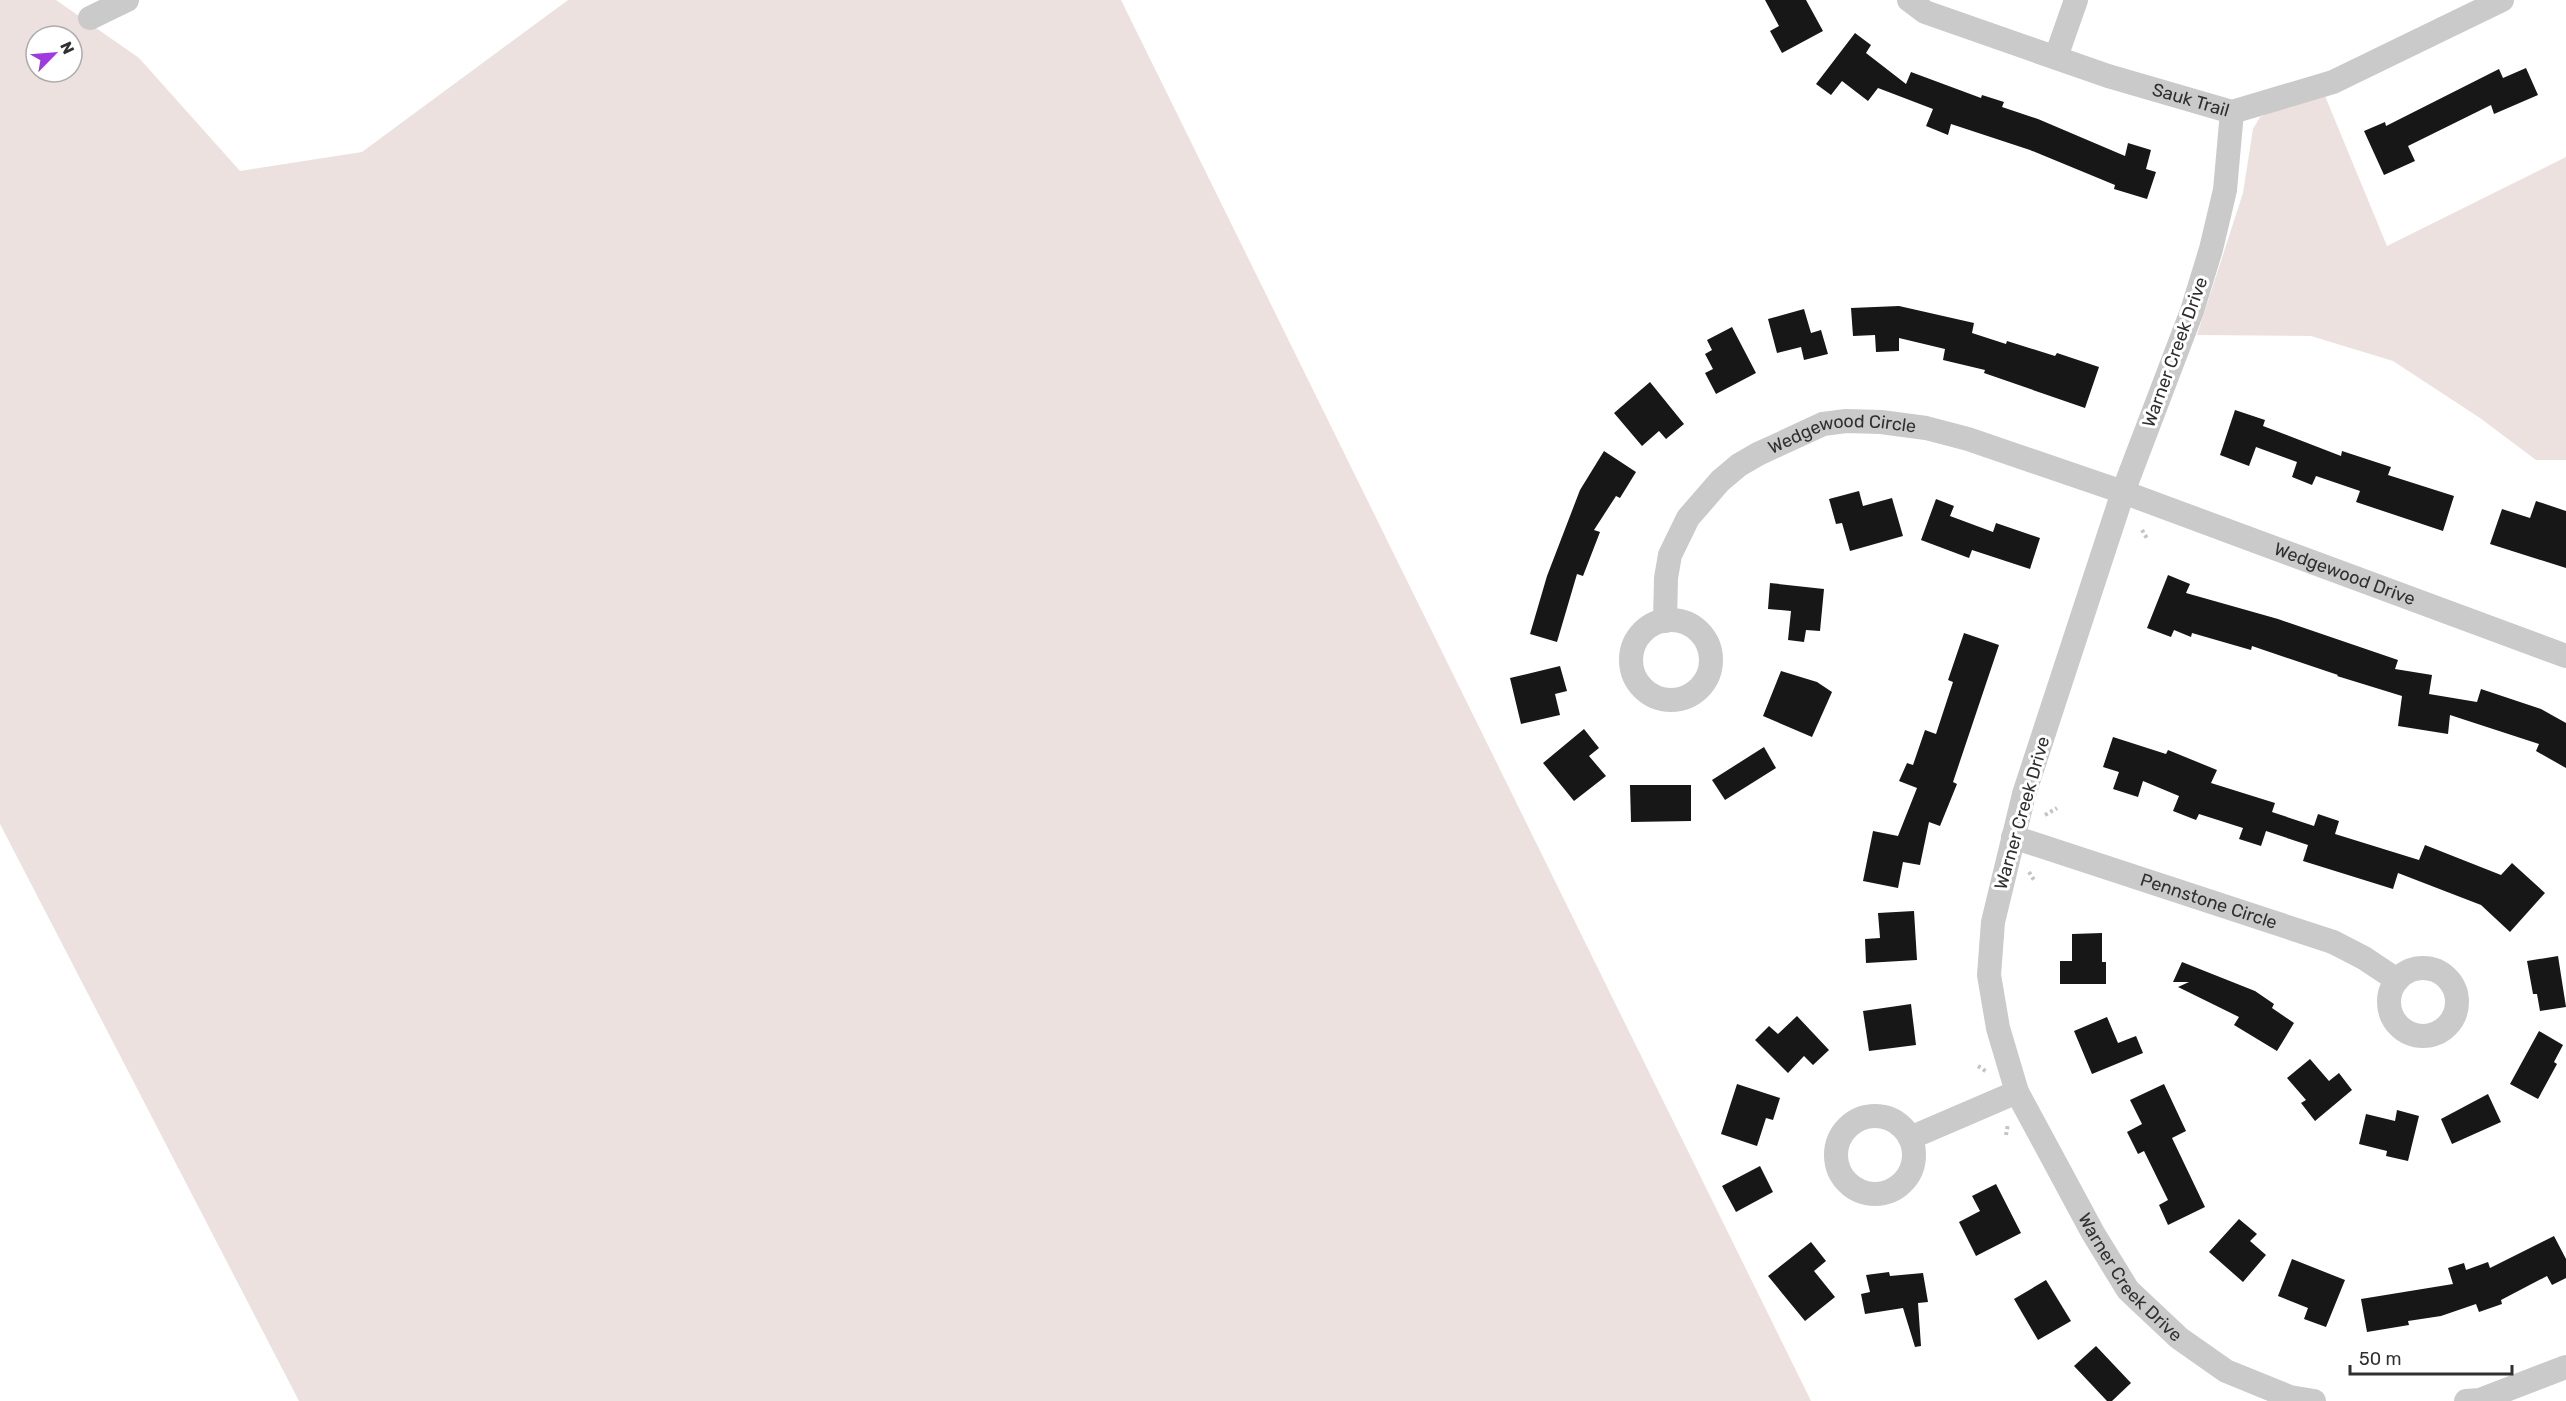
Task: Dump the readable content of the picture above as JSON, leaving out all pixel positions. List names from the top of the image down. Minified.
{"streets":{"street":["Sauk Trail","Warner Creek Drive","Wedgewood Circle","Wedgewood Drive","Pennstone Circle"]},"crossings":[["Sauk Trail","Warner Creek Drive"],["Warner Creek Drive","Wedgewood Circle"],["Warner Creek Drive","Wedgewood Drive"],["Warner Creek Drive","Pennstone Circle"],["Wedgewood Circle","Wedgewood Drive"]],"scale_bar":"50 m","north":"top right"}
